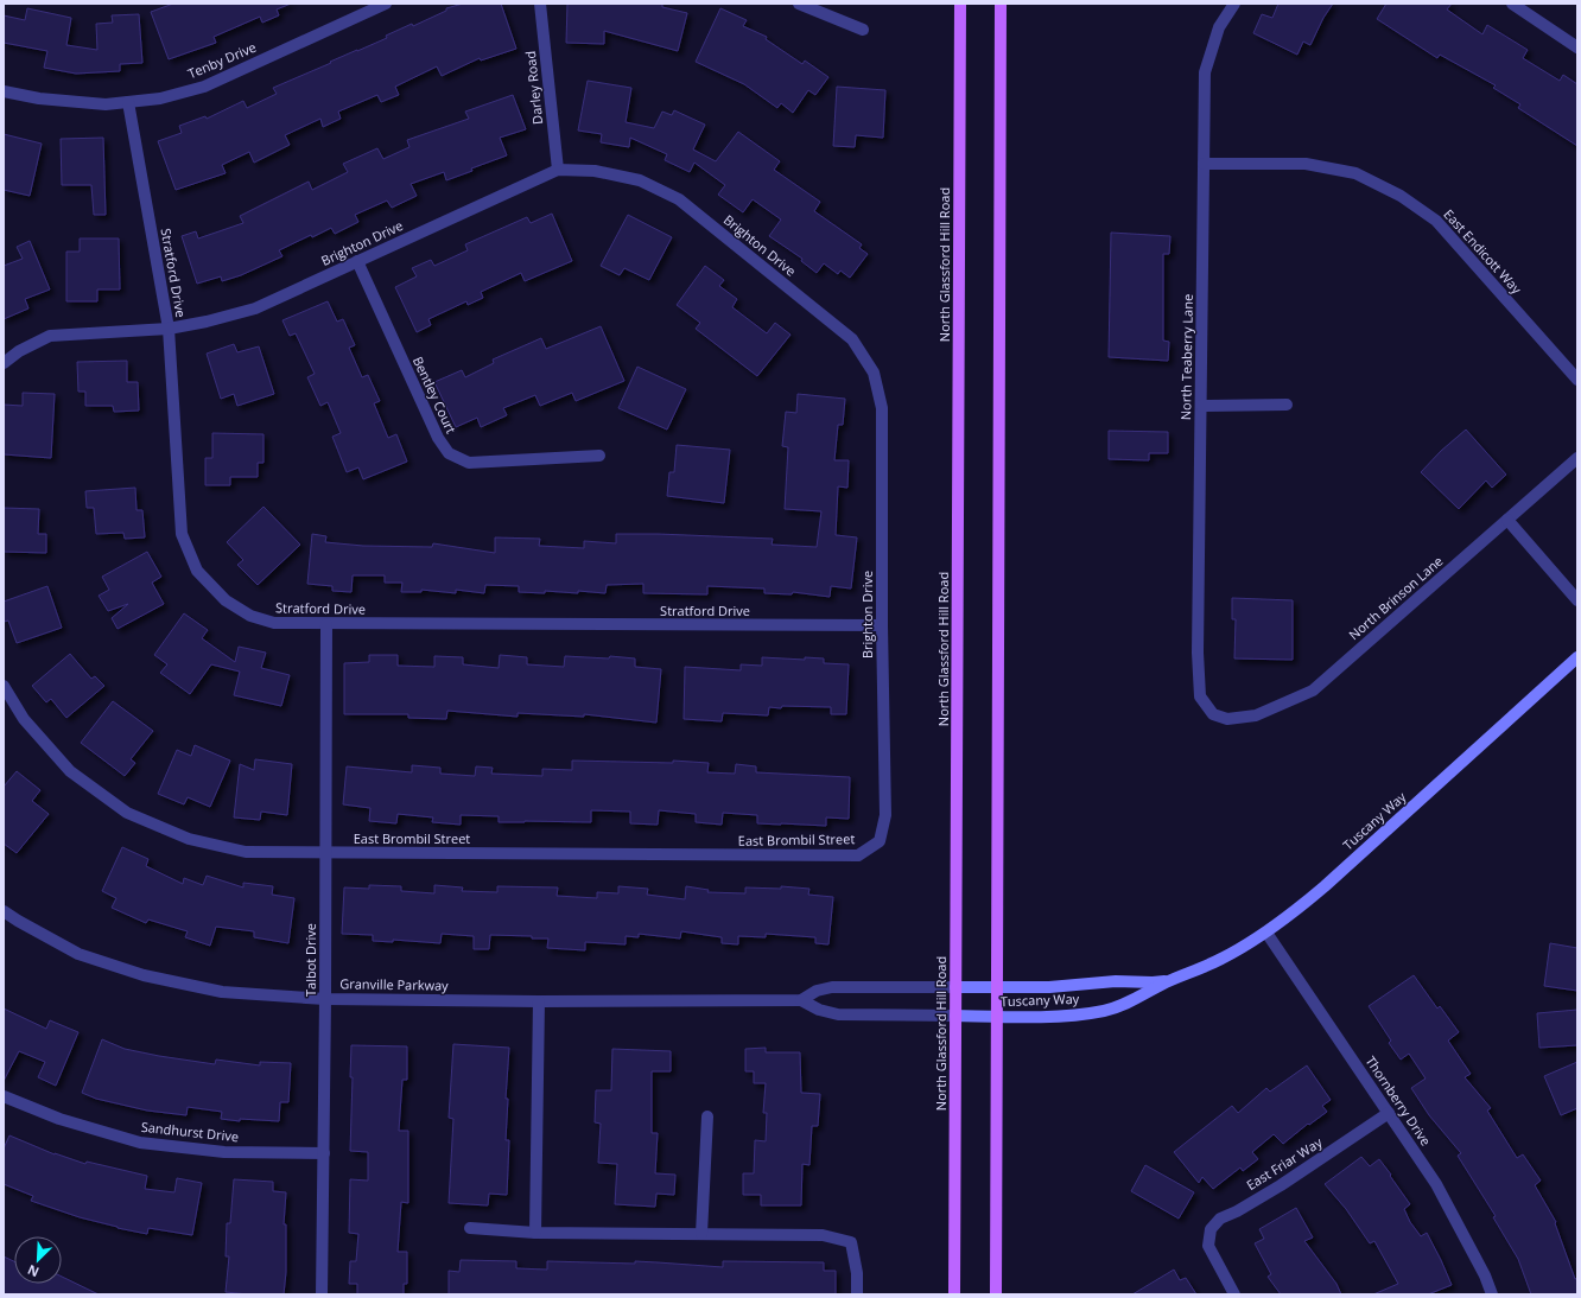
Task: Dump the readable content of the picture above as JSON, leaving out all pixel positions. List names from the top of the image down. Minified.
{"streets":{"main road":["North Glassford Hill Road"],"street":["Tenby Drive","Darley Road","Brighton Drive","East Endicott Way","Stratford Drive","North Teaberry Lane","Bentley Court","North Brinson Lane","Tuscany Way","East Brombil Street","Talbot Drive","Granville Parkway","Thornberry Drive","Sandhurst Drive","East Friar Way"]},"crossings":[["Tenby Drive","Stratford Drive"],["Darley Road","Brighton Drive"],["Brighton Drive","Stratford Drive"],["Brighton Drive","Bentley Court"],["Brighton Drive","East Brombil Street"],["East Endicott Way","North Teaberry Lane"],["North Glassford Hill Road","Tuscany Way"],["North Glassford Hill Road","Granville Parkway"],["Stratford Drive","Talbot Drive"],["North Teaberry Lane","North Brinson Lane"],["Tuscany Way","Granville Parkway"],["Tuscany Way","Thornberry Drive"],["East Brombil Street","Talbot Drive"],["Talbot Drive","Granville Parkway"],["Talbot Drive","Sandhurst Drive"],["Thornberry Drive","East Friar Way"]],"north":"bottom left"}
